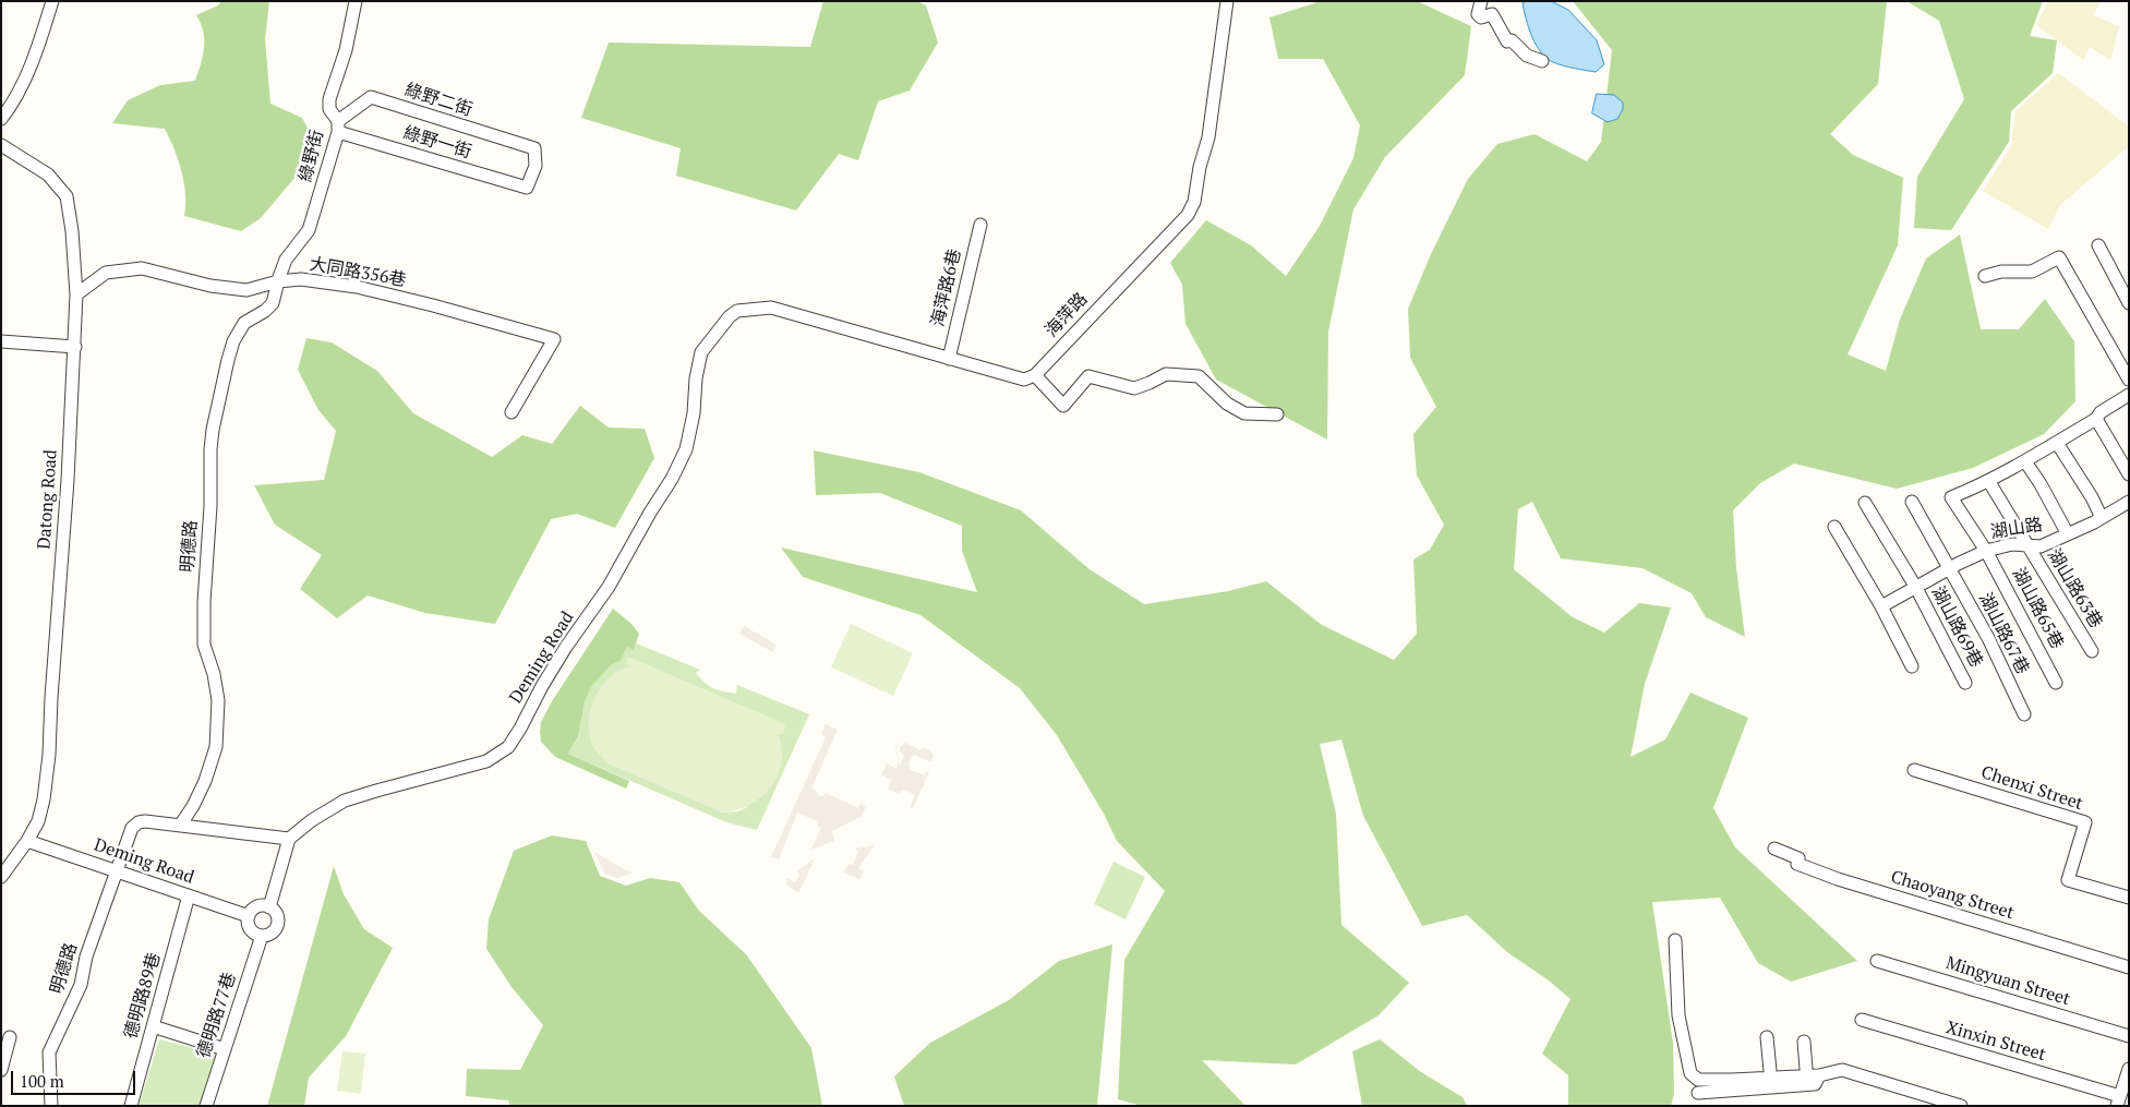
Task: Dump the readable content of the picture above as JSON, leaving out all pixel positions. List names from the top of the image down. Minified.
{"streets":{"street":["綠野二街","綠野一街","綠野街","大同路356巷","海萍路6巷","海萍路","Datong Road","湖山路","明德路","湖山路63巷","湖山路65巷","湖山路69巷","湖山路67巷","Deming Road","Chenxi Street","Chaoyang Street","Mingyuan Street","德明路89巷","德明路77巷","Xinxin Street"]},"crossings":[["綠野二街","綠野一街"],["綠野二街","綠野街"],["綠野一街","綠野街"],["綠野街","大同路356巷"],["綠野街","明德路"],["大同路356巷","Datong Road"],["大同路356巷","明德路"],["海萍路6巷","Deming Road"],["Datong Road","Deming Road"],["湖山路","湖山路63巷"],["湖山路","湖山路65巷"],["湖山路","湖山路69巷"],["湖山路","湖山路67巷"],["明德路","Deming Road"],["湖山路63巷","湖山路65巷"],["Deming Road","德明路89巷"],["Deming Road","德明路77巷"]],"scale_bar":"100 m"}
